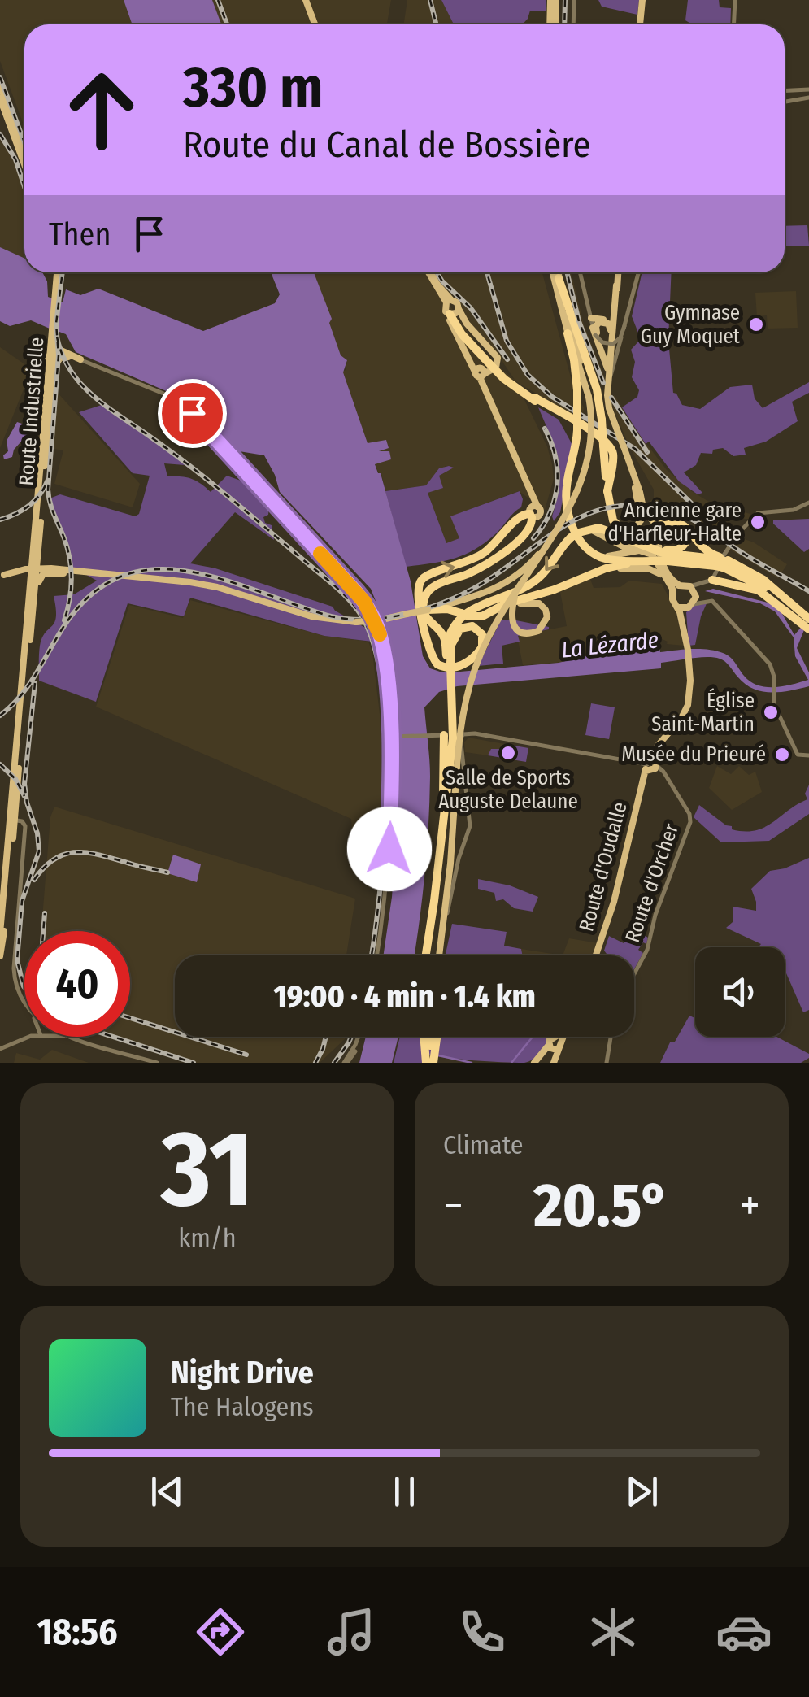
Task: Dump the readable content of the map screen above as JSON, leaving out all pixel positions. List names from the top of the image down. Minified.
{"streets":{"main road":["Route Industrielle","Route d'Oudalle"],"street":["Route d'Orcher"]},"crossings":[["Route d'Oudalle","Route d'Orcher"]],"water":["La Lézarde"],"places":["Gymnase Guy Moquet","Ancienne gare d'Harfleur-Halte","Église Saint-Martin","Salle de Sports Auguste Delaune","Musée du Prieuré"],"page":{"turn":["330 m","Route du Canal de Bossière"],"then":"Then","limit":"40","trip":"19:00 · 4 min · 1.4 km","tile":[["31","km/h"],"Climate"],"heat":["−","20.5°","+"],"song":["Night Drive","The Halogens"],"tabs":"18:56"}}
